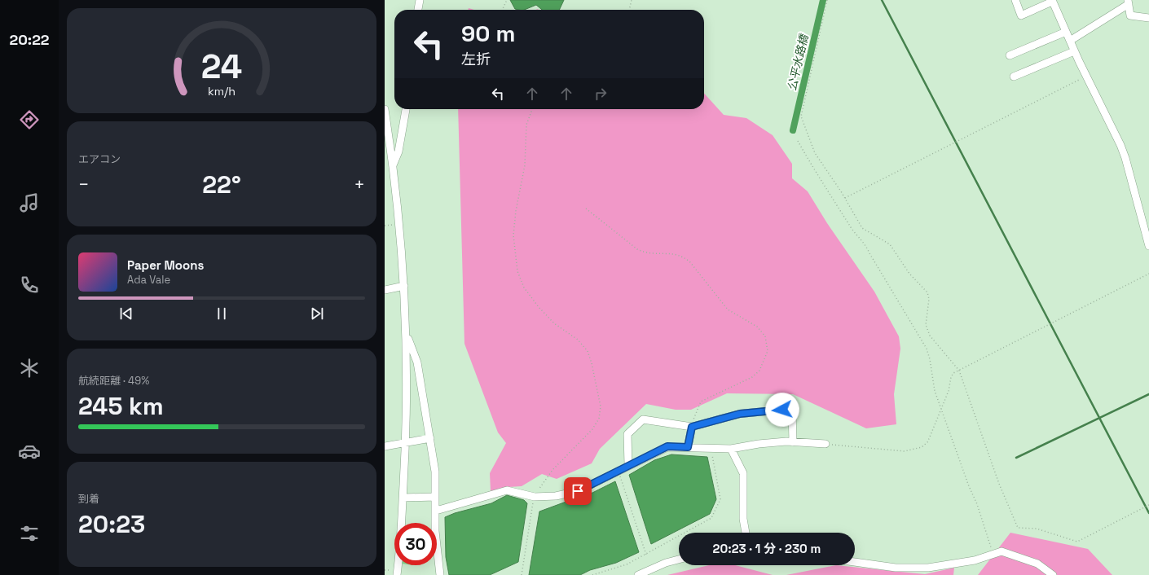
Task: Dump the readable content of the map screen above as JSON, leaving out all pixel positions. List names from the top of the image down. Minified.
{"water":["公平水路橋"],"page":{"tabs":"20:22","turn":["90 m","左折"],"tile":["エアコン",["航続距離 · 49%","245 km"],["到着","20:23"]],"heat":["−","22°","+"],"song":["Paper Moons","Ada Vale"],"limit":"30","trip":"20:23 · 1 分 · 230 m","gauge":["24","km/h"]}}
